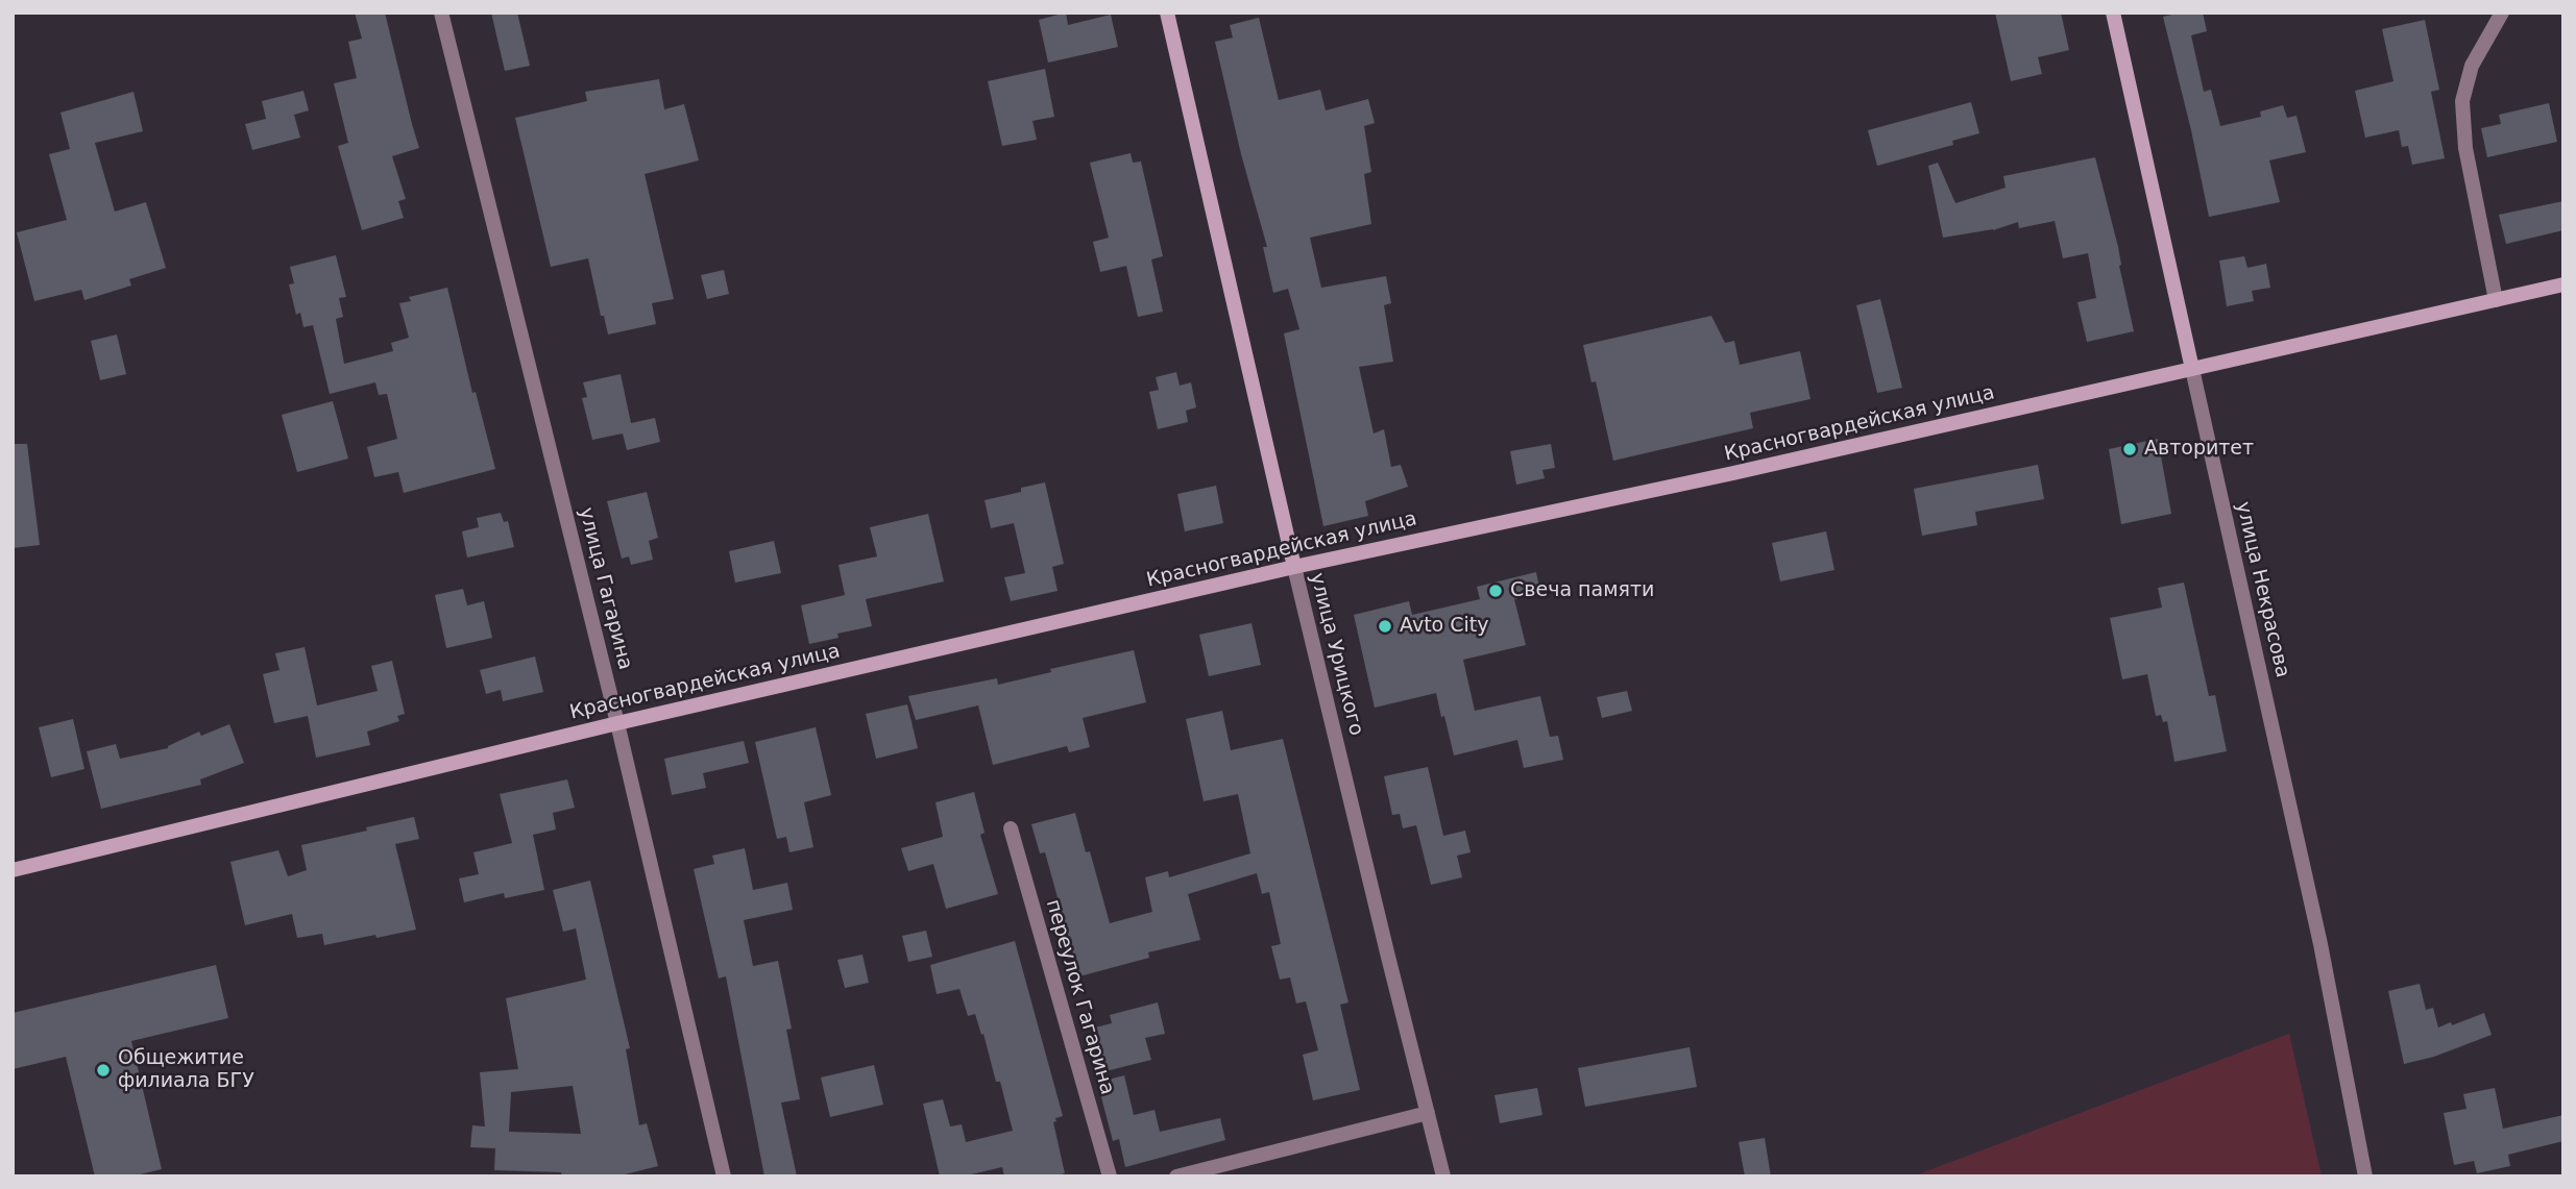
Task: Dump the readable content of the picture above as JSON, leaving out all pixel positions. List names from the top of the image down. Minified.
{"streets":{"main road":["Красногвардейская улица","улица Некрасова","улица Урицкого"],"street":["улица Гагарина","переулок Гагарина"]},"crossings":[["Красногвардейская улица","улица Гагарина"],["Красногвардейская улица","улица Некрасова"],["Красногвардейская улица","улица Урицкого"]],"places":["Авторитет","Свеча памяти","Avto City","Общежитие филиала БГУ"]}
